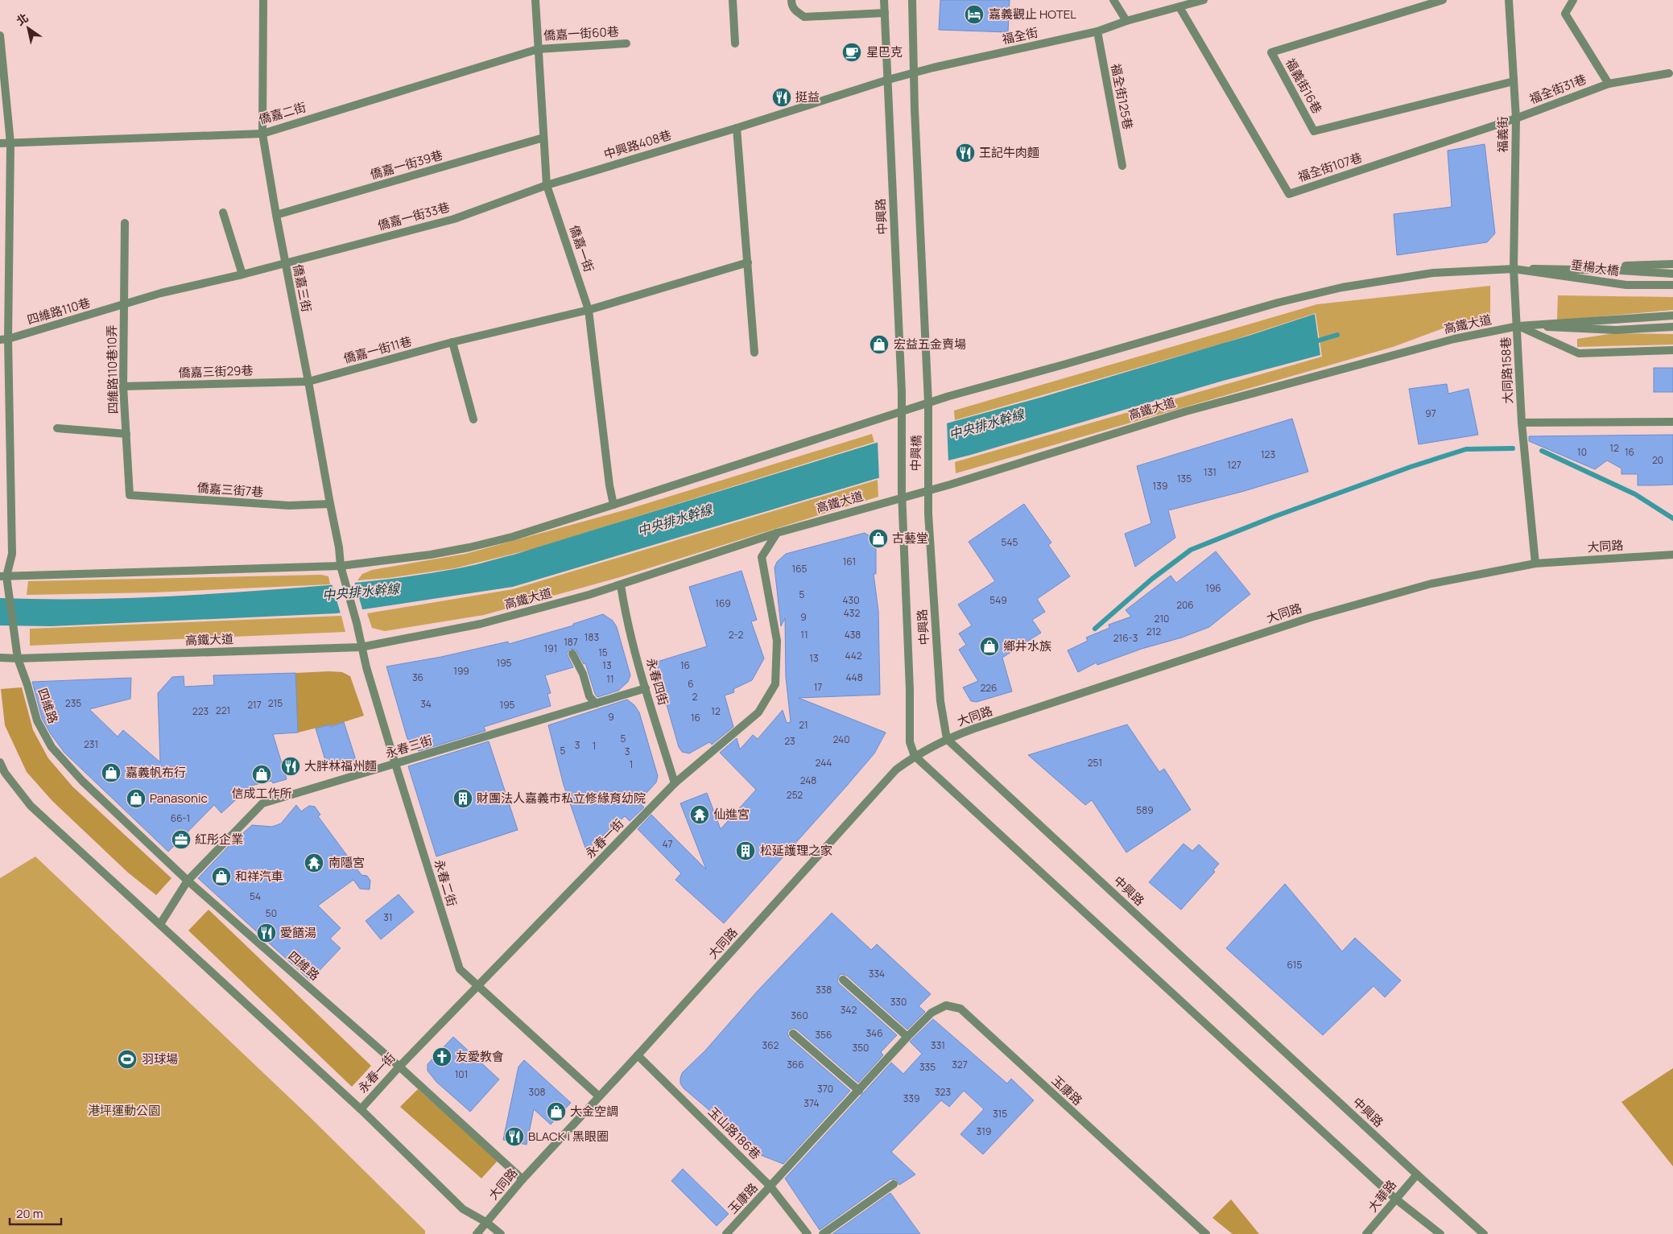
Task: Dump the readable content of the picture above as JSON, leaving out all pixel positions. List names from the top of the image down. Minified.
{"streets":{"street":["僑嘉一街60巷","福全街","福義街16巷","福全街31巷","福全街125巷","僑嘉二街","福義街","中興路408巷","僑嘉一街39巷","福全街107巷","僑嘉一街33巷","中興路","僑嘉一街","垂楊大橋","僑嘉三街","四維路110巷","高鐵大道","僑嘉一街11巷","四維路110巷10弄","大同路158巷","僑嘉三街29巷","中興橋","僑嘉三街7巷","大同路","永春四街","四維路","永春三街","永春一街","永春二街","玉康路","玉山路186巷","大華路"]},"crossings":[["僑嘉一街60巷","僑嘉二街"],["僑嘉一街60巷","僑嘉一街"],["福全街","福全街125巷"],["福全街","中興路408巷"],["福全街","福全街107巷"],["福全街","中興路"],["福義街16巷","福義街"],["福全街31巷","福義街"],["福全街31巷","福全街107巷"],["僑嘉二街","僑嘉一街"],["僑嘉二街","僑嘉三街"],["僑嘉二街","四維路"],["福義街","福全街107巷"],["福義街","垂楊大橋"],["福義街","大同路158巷"],["中興路408巷","僑嘉一街33巷"],["中興路408巷","中興路"],["中興路408巷","僑嘉一街"],["僑嘉一街39巷","僑嘉一街"],["僑嘉一街39巷","僑嘉三街"],["僑嘉一街33巷","僑嘉一街"],["僑嘉一街33巷","僑嘉三街"],["僑嘉一街33巷","四維路110巷"],["中興路","高鐵大道"],["中興路","中興橋"],["中興路","大同路"],["中興路","大華路"],["僑嘉一街","僑嘉一街11巷"],["垂楊大橋","大同路158巷"],["僑嘉三街","四維路110巷"],["僑嘉三街","僑嘉一街11巷"],["僑嘉三街","僑嘉三街29巷"],["僑嘉三街","僑嘉三街7巷"],["僑嘉三街","永春二街"],["四維路110巷","四維路110巷10弄"],["四維路110巷","四維路"],["高鐵大道","大同路158巷"],["高鐵大道","中興橋"],["高鐵大道","永春四街"],["高鐵大道","四維路"],["高鐵大道","永春一街"],["高鐵大道","永春二街"],["僑嘉一街11巷","僑嘉三街29巷"],["四維路110巷10弄","僑嘉三街29巷"],["四維路110巷10弄","僑嘉三街7巷"],["大同路158巷","大同路"],["大同路","四維路"],["大同路","永春二街"],["大同路","玉山路186巷"],["永春四街","永春三街"],["永春四街","永春一街"],["四維路","永春三街"],["四維路","永春一街"],["永春三街","永春二街"],["永春一街","永春二街"],["玉康路","玉山路186巷"]],"water":["中央排水幹線"],"parks":["港坪運動公園"],"places":{"hotel":["嘉義觀止 HOTEL"],"cafe":["星巴克"],"restaurant":["挺益","王記牛肉麵","大胖林福州麵","愛饍湯","BLACK i 黑眼圈"],"shop":["宏益五金賣場","古藝堂","鄉井水族","嘉義帆布行","信成工作所","Panasonic","和祥汽車","大金空調"],"building":["財團法人嘉義市私立修緣育幼院","松延護理之家"],"temple":["仙進宮","南隱宮"],"office":["紅彤企業"],"church":["友愛教會"],"sports":["羽球場"]},"house_numbers":["97","12","10","16","123","20","127","131","135","139","545","161","165","196","5","430","549","169","206","432","9","210","212","2-2","11","438","183","216-3","187","191","15","442","13","195","13","16","199","36","448","11","6","17","226","2","235","215","34","217","195","221","223","12","9","16","21","5","240","23","231","3","1","5","3","244","251","1","248","252","589","66-1","47","54","50","31","615","334","338","330","342","360","346","356","362","331","350","366","327","335","101","370","308","323","339","374","315","319"],"scale_bar":"20 m","north":"top left"}
